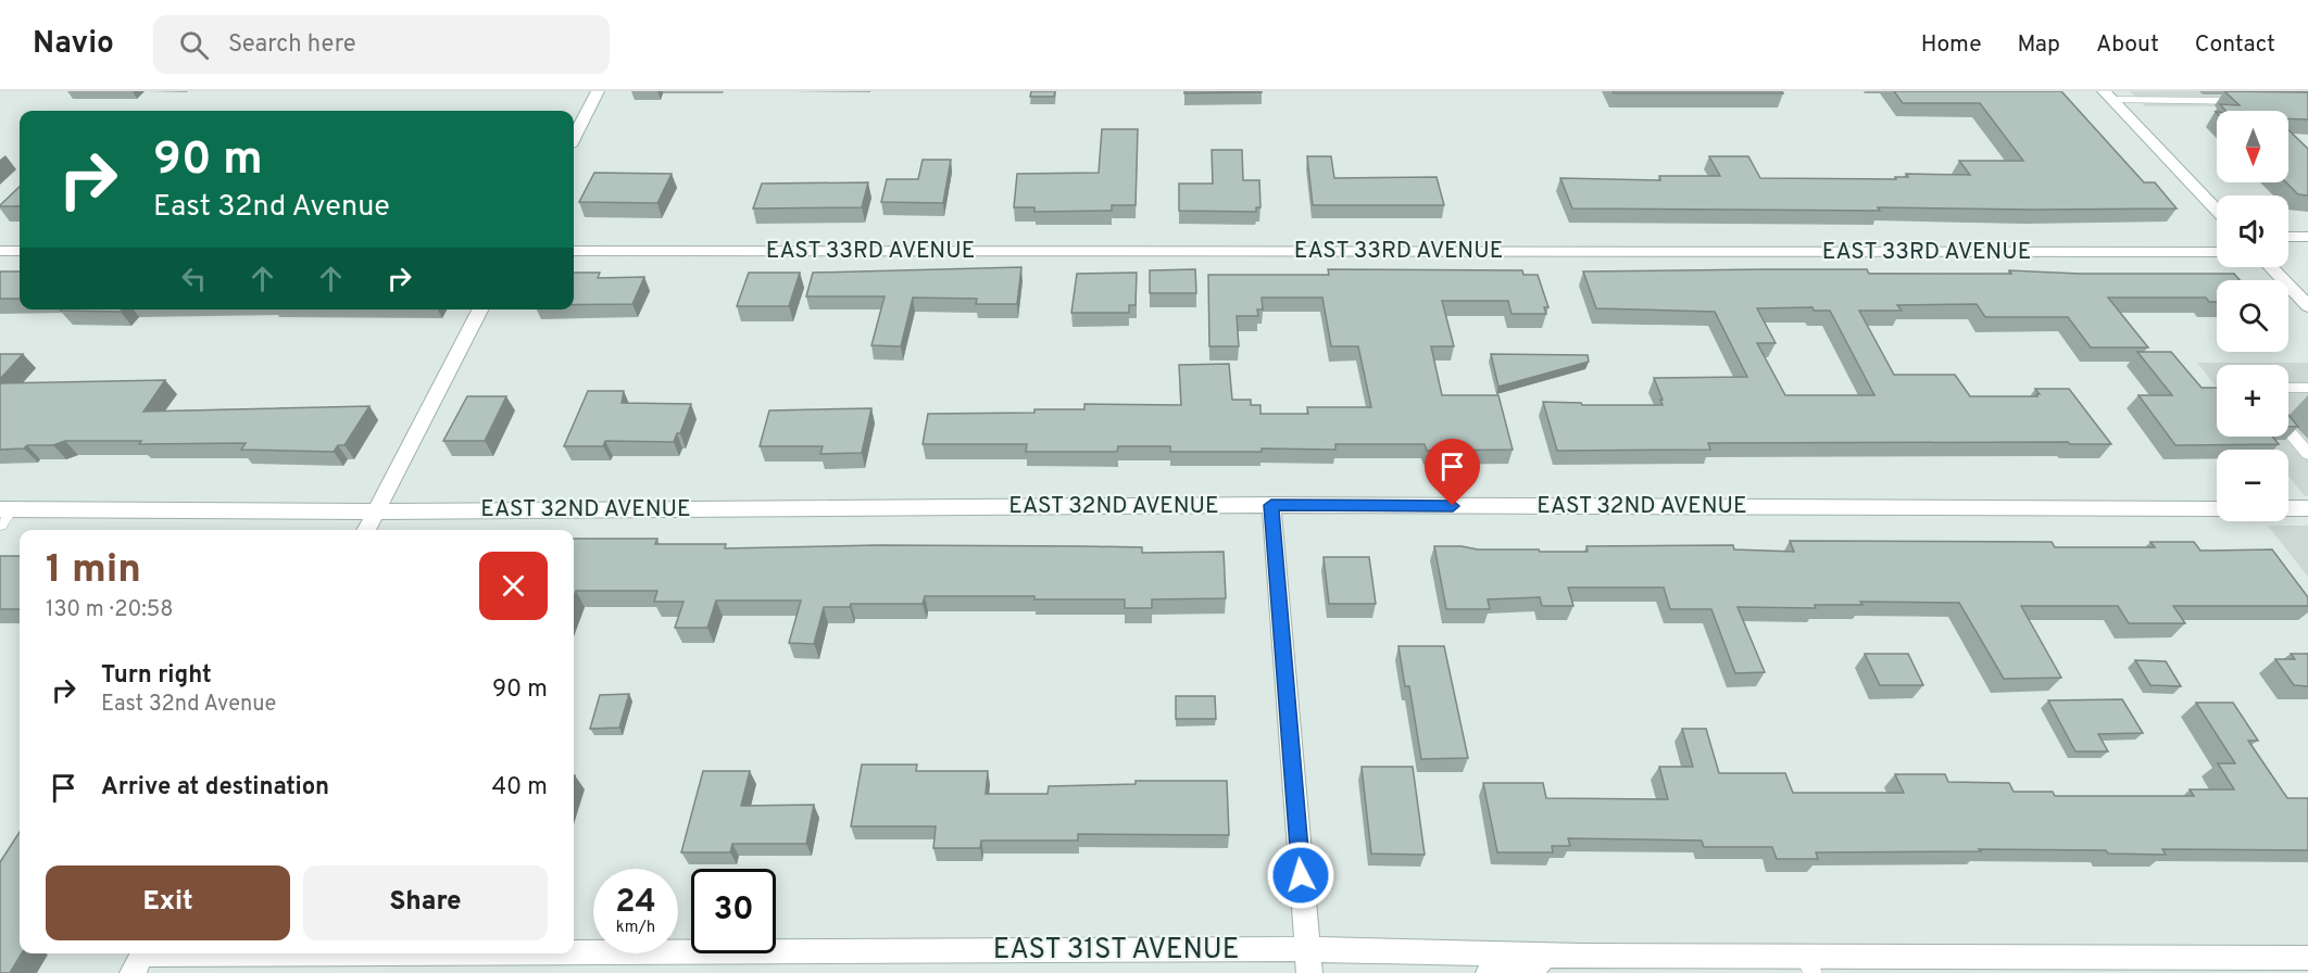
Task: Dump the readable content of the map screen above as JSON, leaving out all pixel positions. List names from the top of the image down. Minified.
{"streets":{"street":["EAST 33RD AVENUE","EAST 32ND AVENUE","EAST 31ST AVENUE"]},"north":"bottom","page":{"header":"Navio","search":"Search here","nav":["Home","Map","About","Contact"],"map_buttons":["+","−"],"turn":["90 m","East 32nd Avenue"],"heading":["1 min","130 m · 20:58"],"list":[{"name":"Turn right","note":"East 32nd Avenue","value":"90 m"},{"name":"Arrive at destination","value":"40 m"}],"buttons":["Exit","Share"],"speed":"24 km/h","limit":"30"}}
